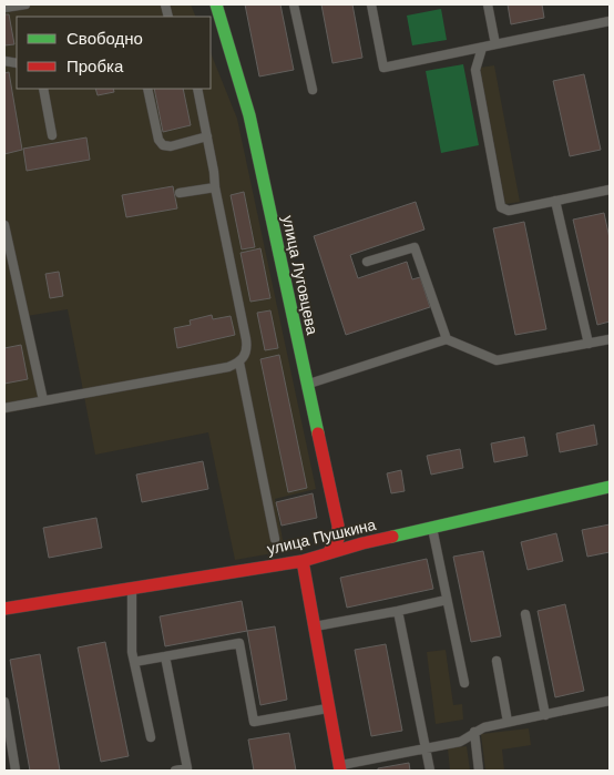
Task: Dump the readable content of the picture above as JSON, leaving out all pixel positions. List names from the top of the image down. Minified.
{"streets":{"street":["улица Луговцева","улица Пушкина"]},"crossings":[["улица Луговцева","улица Пушкина"]],"legend":["Свободно","Пробка"]}
